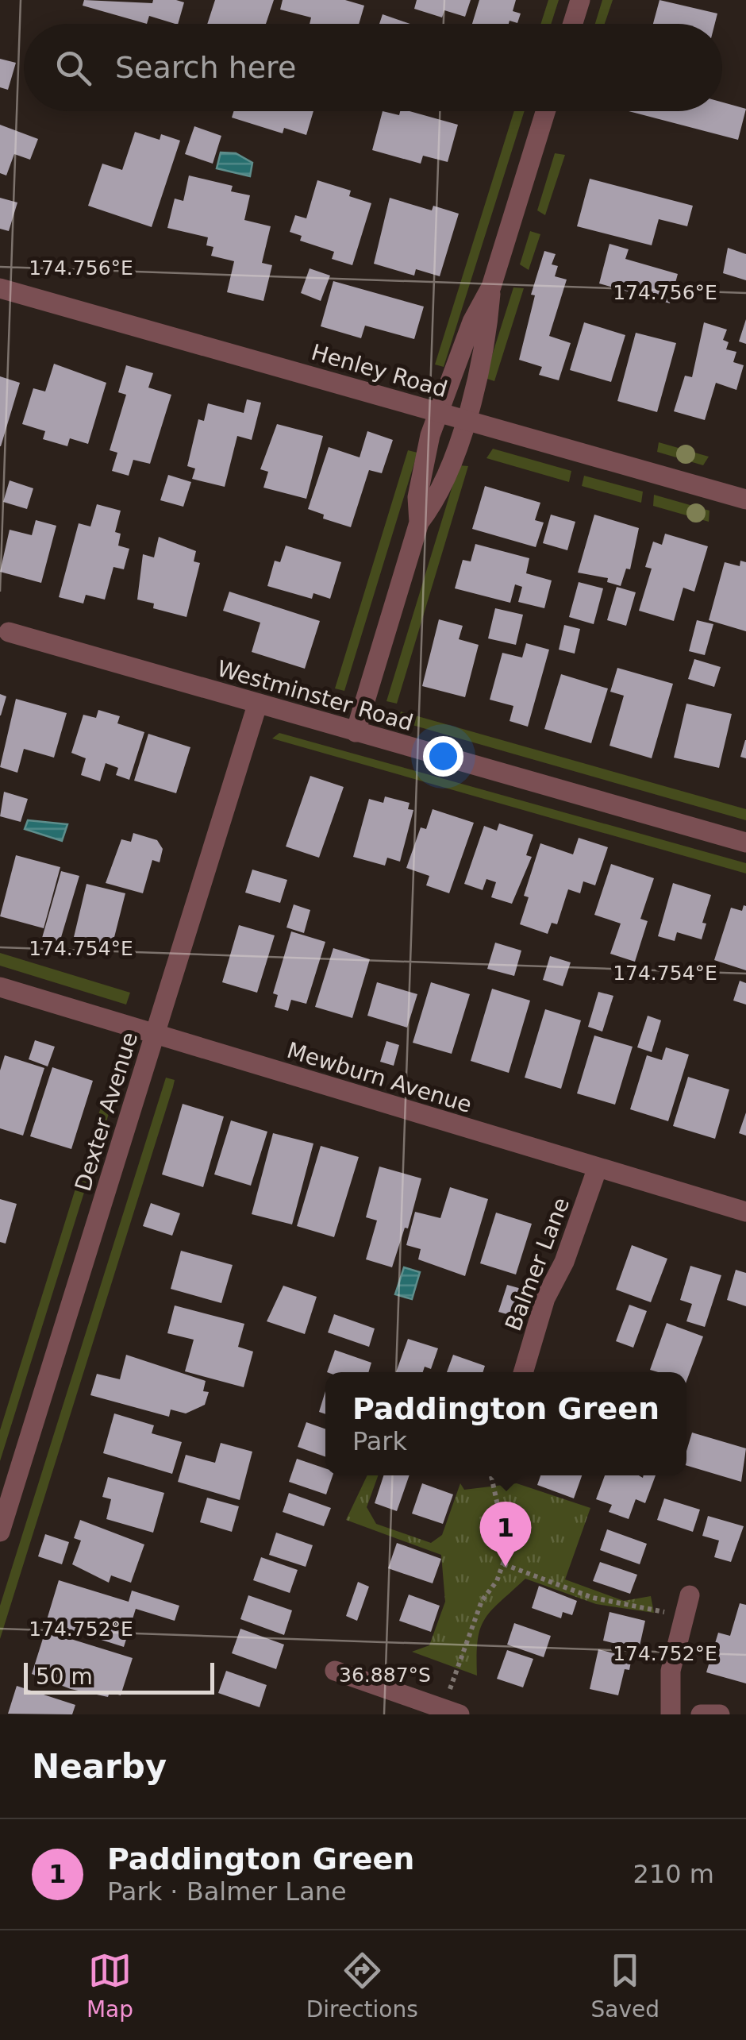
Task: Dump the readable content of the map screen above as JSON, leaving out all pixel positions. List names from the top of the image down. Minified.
{"streets":{"street":["Henley Road","Westminster Road","Mewburn Avenue","Dexter Avenue","Balmer Lane"]},"crossings":[["Westminster Road","Dexter Avenue"],["Mewburn Avenue","Dexter Avenue"],["Mewburn Avenue","Balmer Lane"]],"scale_bar":"50 m","page":{"search":"Search here","popup":["Paddington Green","Park"],"pins":"1","scale":"50 m","heading":"Nearby","list":[{"mark":"1","name":"Paddington Green","note":"Park · Balmer Lane","value":"210 m"}],"nav":["Map","Directions","Saved"]},"coordinates":["174.756°E","174.754°E","174.752°E","36.887°S"]}
